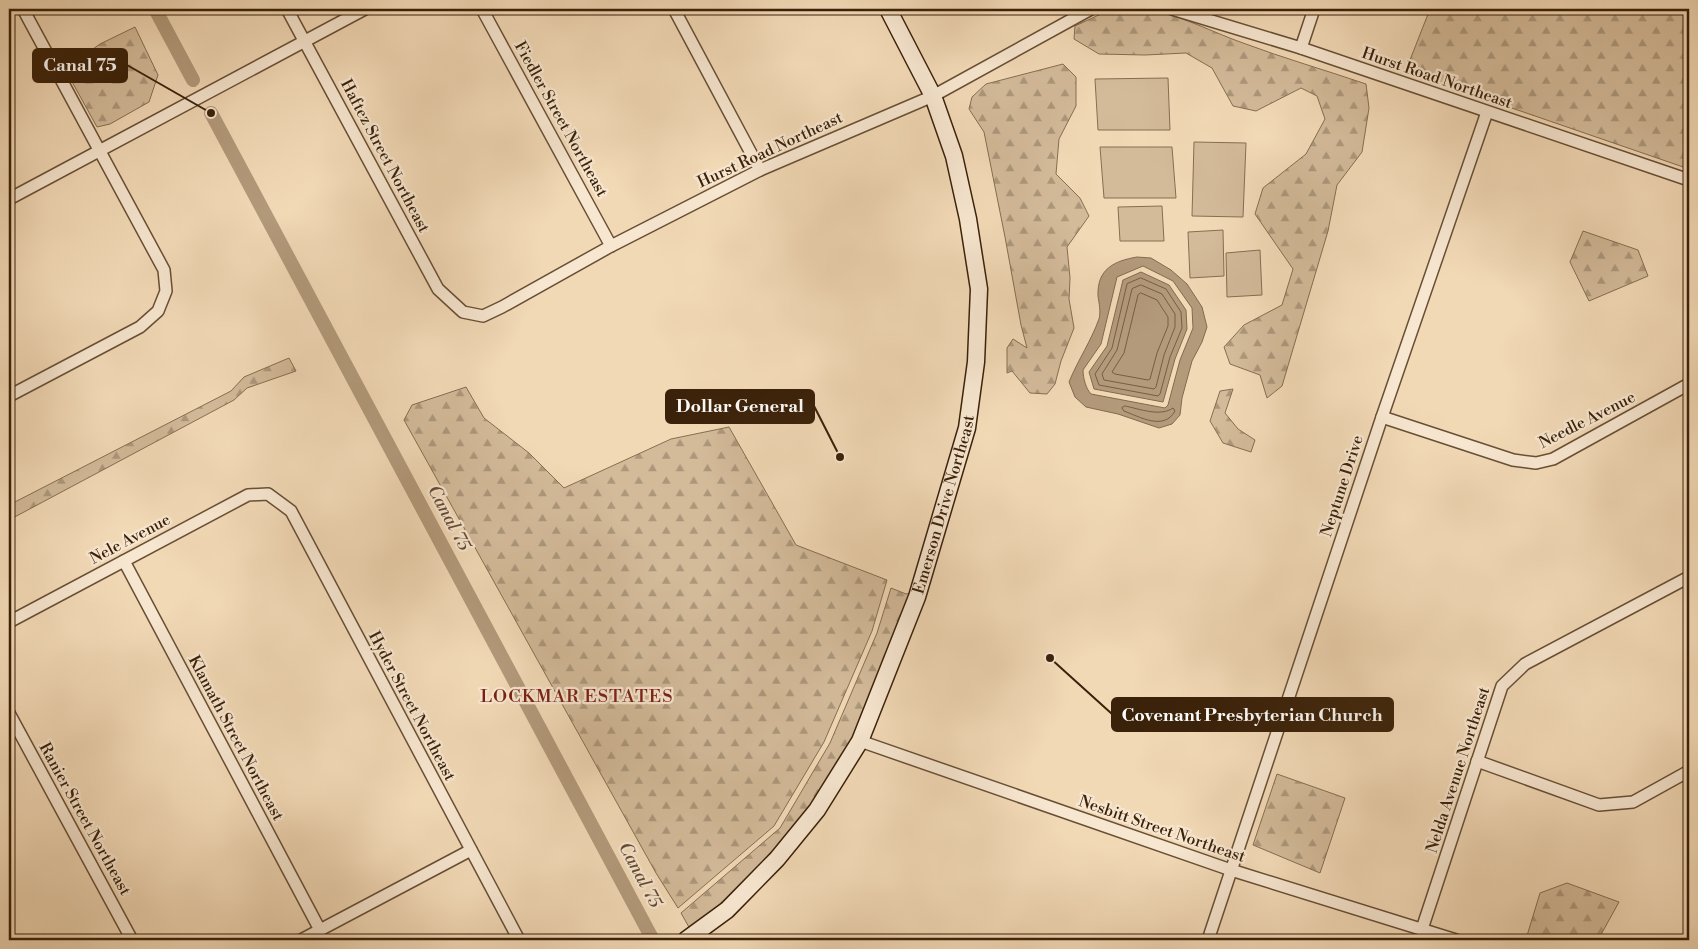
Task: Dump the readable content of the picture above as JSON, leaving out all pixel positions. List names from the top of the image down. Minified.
{"streets":{"street":["Hurst Road Northeast","Fiedler Street Northeast","Haftez Street Northeast","Needle Avenue","Neptune Drive","Emerson Drive Northeast","Nele Avenue","Hyder Street Northeast","Klamath Street Northeast","Nelda Avenue Northeast","Ranier Street Northeast","Nesbitt Street Northeast"]},"crossings":[["Hurst Road Northeast","Fiedler Street Northeast"],["Hurst Road Northeast","Haftez Street Northeast"],["Hurst Road Northeast","Neptune Drive"],["Hurst Road Northeast","Emerson Drive Northeast"],["Needle Avenue","Neptune Drive"],["Neptune Drive","Nesbitt Street Northeast"],["Emerson Drive Northeast","Nesbitt Street Northeast"],["Nele Avenue","Hyder Street Northeast"],["Nele Avenue","Klamath Street Northeast"],["Nelda Avenue Northeast","Nesbitt Street Northeast"]],"districts":["LOCKMAR ESTATES"],"water":["Canal 75"],"places":["Canal 75","Dollar General","Covenant Presbyterian Church"]}
